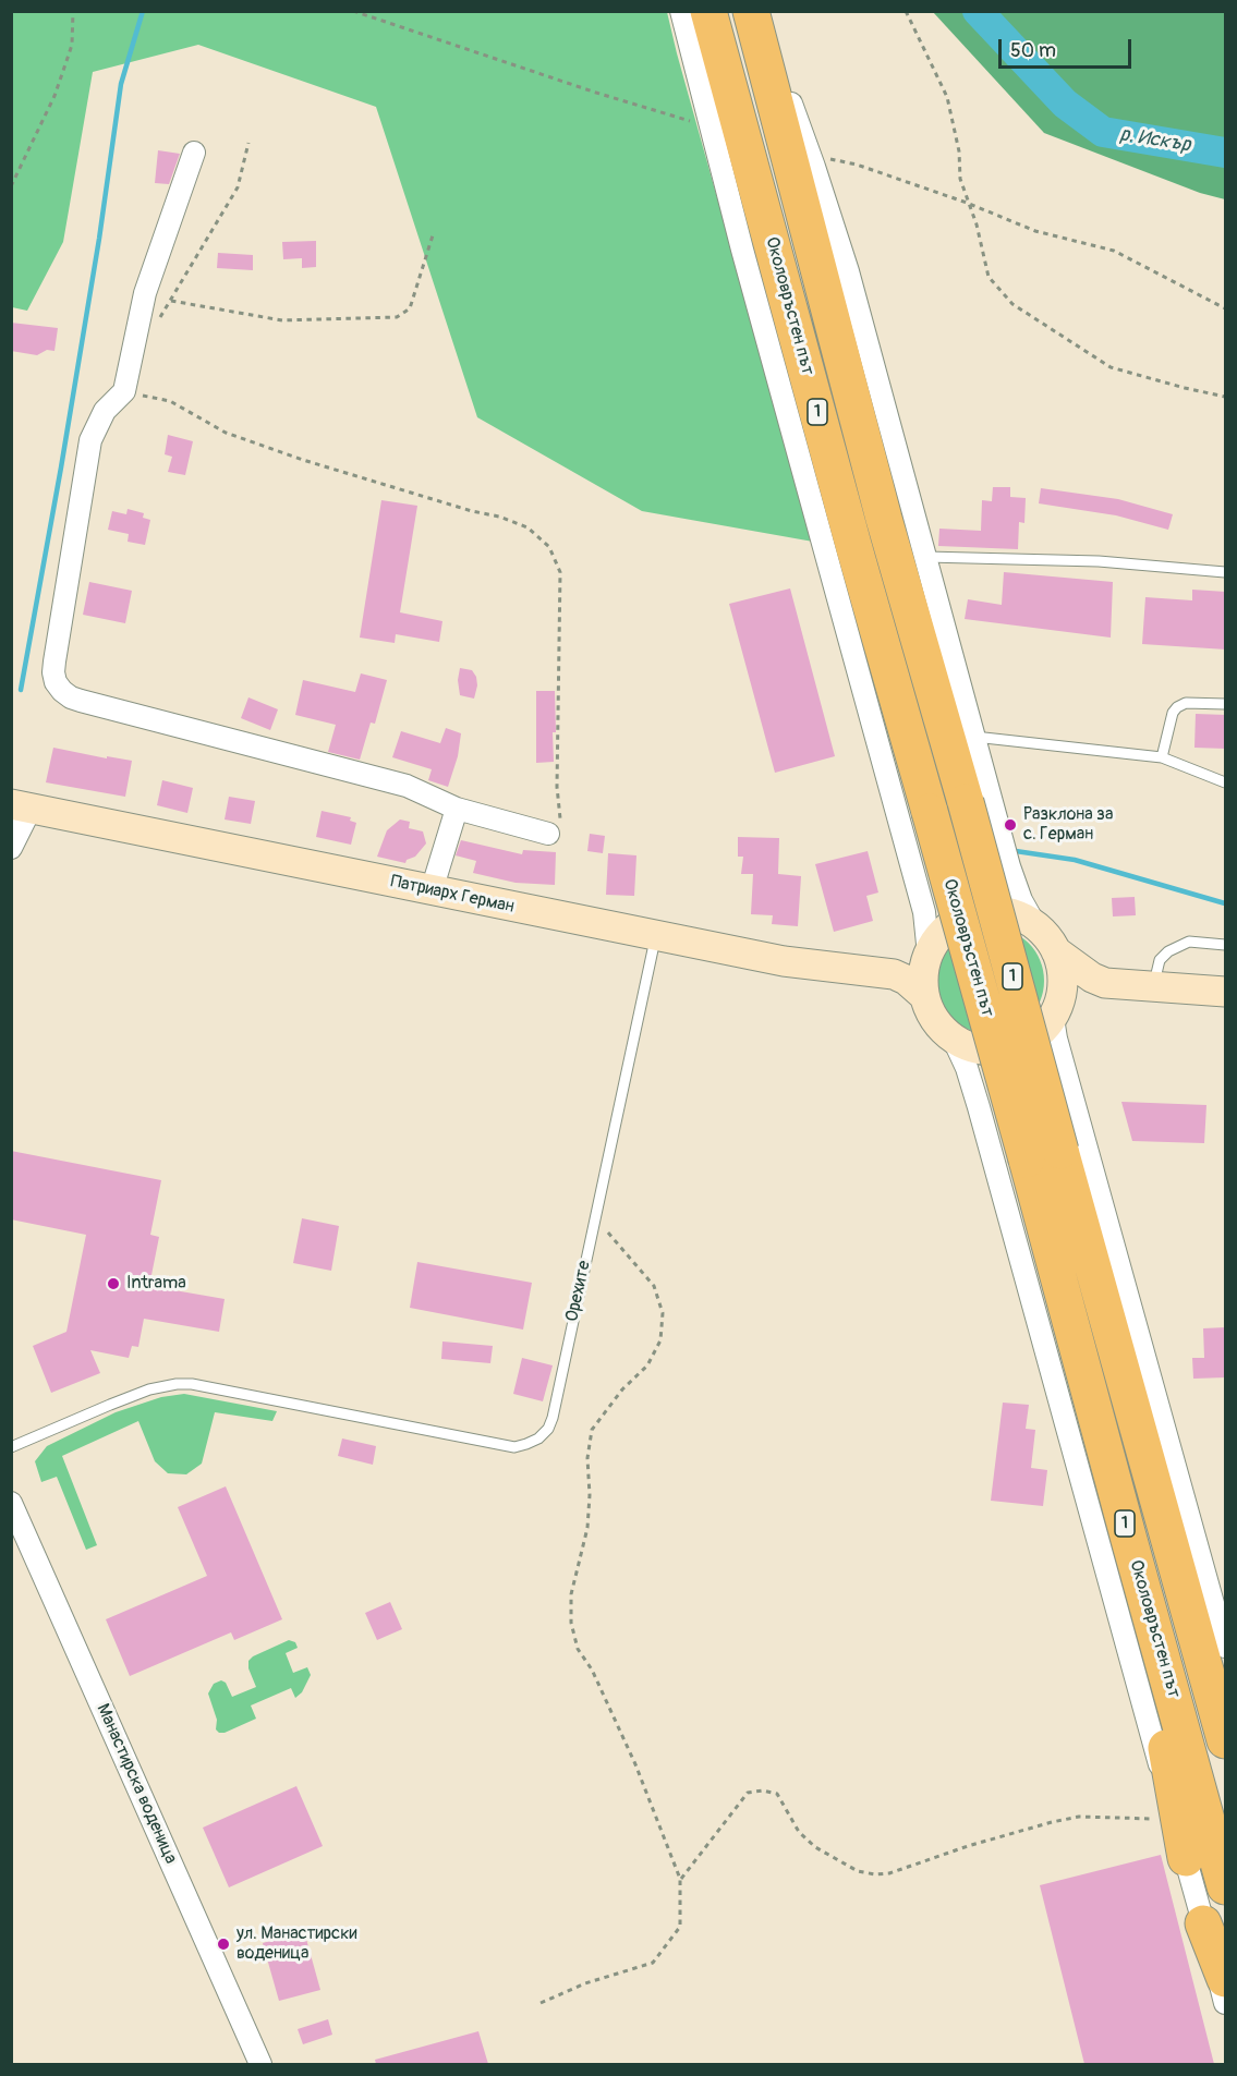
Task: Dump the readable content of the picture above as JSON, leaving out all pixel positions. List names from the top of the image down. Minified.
{"streets":{"highway":["Околовръстен път","1"],"street":["Патриарх Герман","Манастирска воденица"],"lane":["Орехите"]},"crossings":[["Патриарх Герман","Орехите"]],"water":["р. Искър"],"places":["Разклона за с. Герман","Intrama","ул. Манастирски воденица"],"scale_bar":"50 m"}
